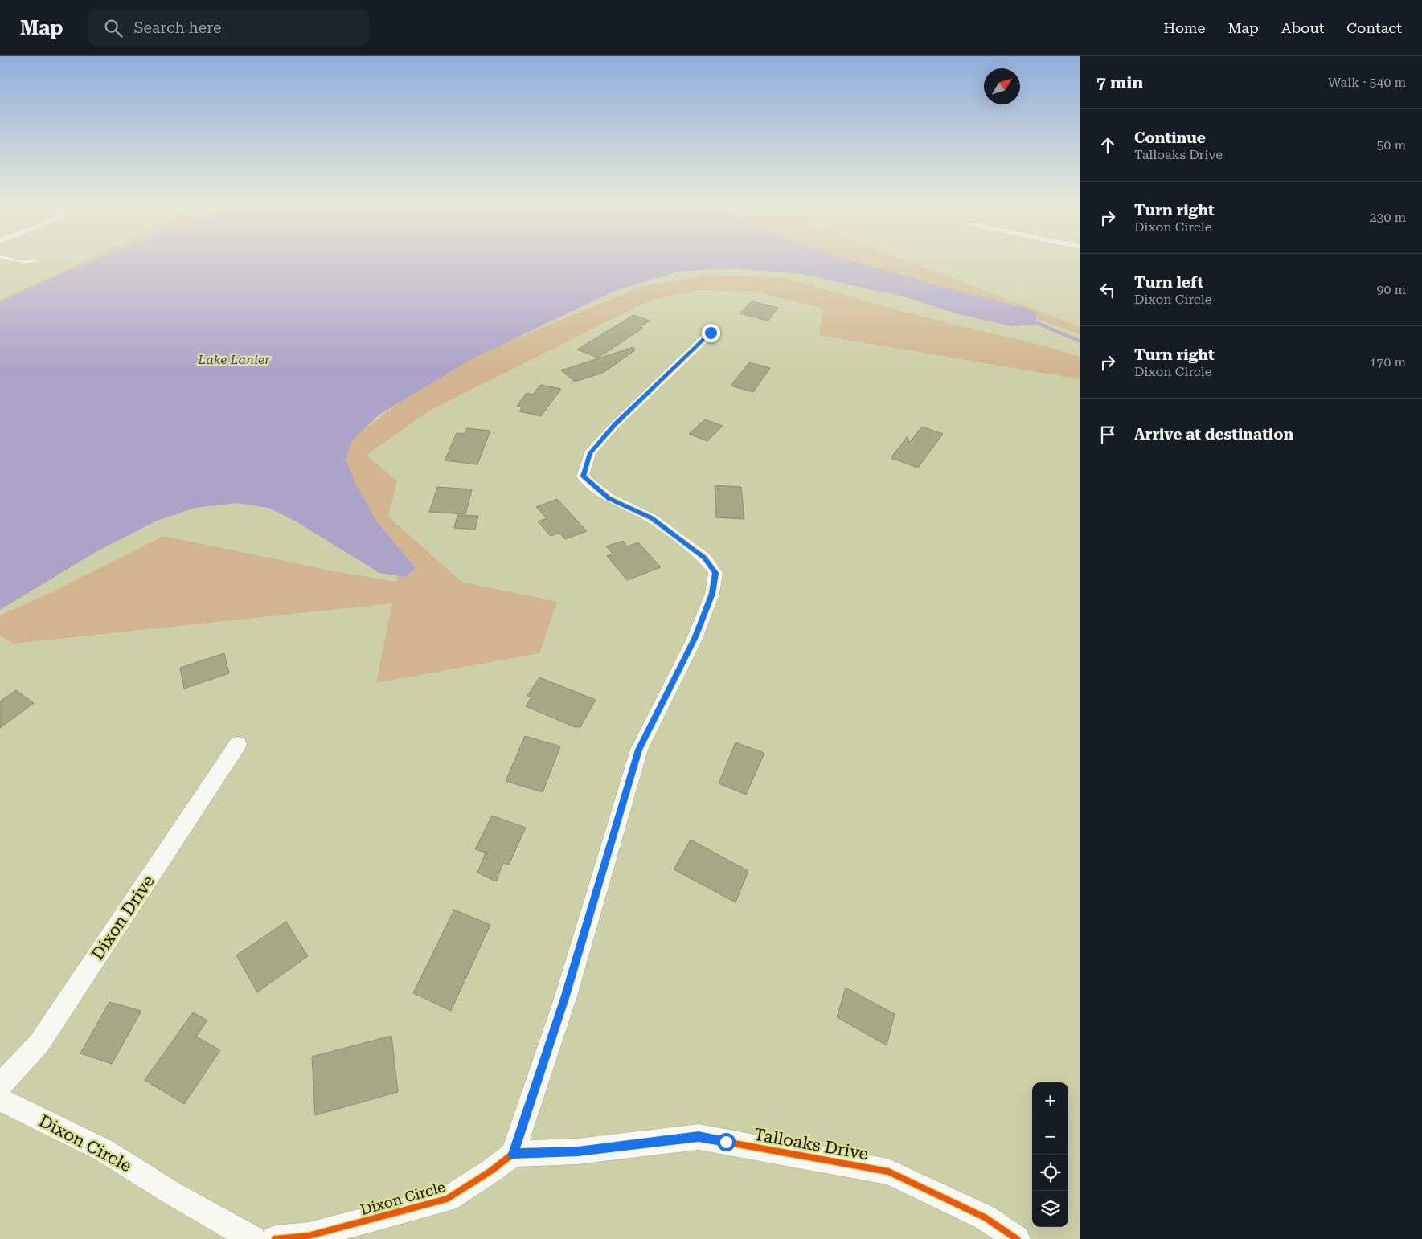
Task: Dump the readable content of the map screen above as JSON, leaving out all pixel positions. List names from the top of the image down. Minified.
{"streets":{"street":["Dixon Drive","Dixon Circle","Talloaks Drive"]},"crossings":[["Dixon Circle","Talloaks Drive"]],"water":["Lake Lanier"],"north":"top right","page":{"header":"Map","search":"Search here","nav":["Home","Map","About","Contact"],"heading":["7 min","Walk · 540 m"],"list":[["Continue","Talloaks Drive","50 m"],["Turn right","Dixon Circle","230 m"],["Turn left","Dixon Circle","90 m"],["Turn right","Dixon Circle","170 m"],"Arrive at destination"],"map_buttons":["+","−"]}}
